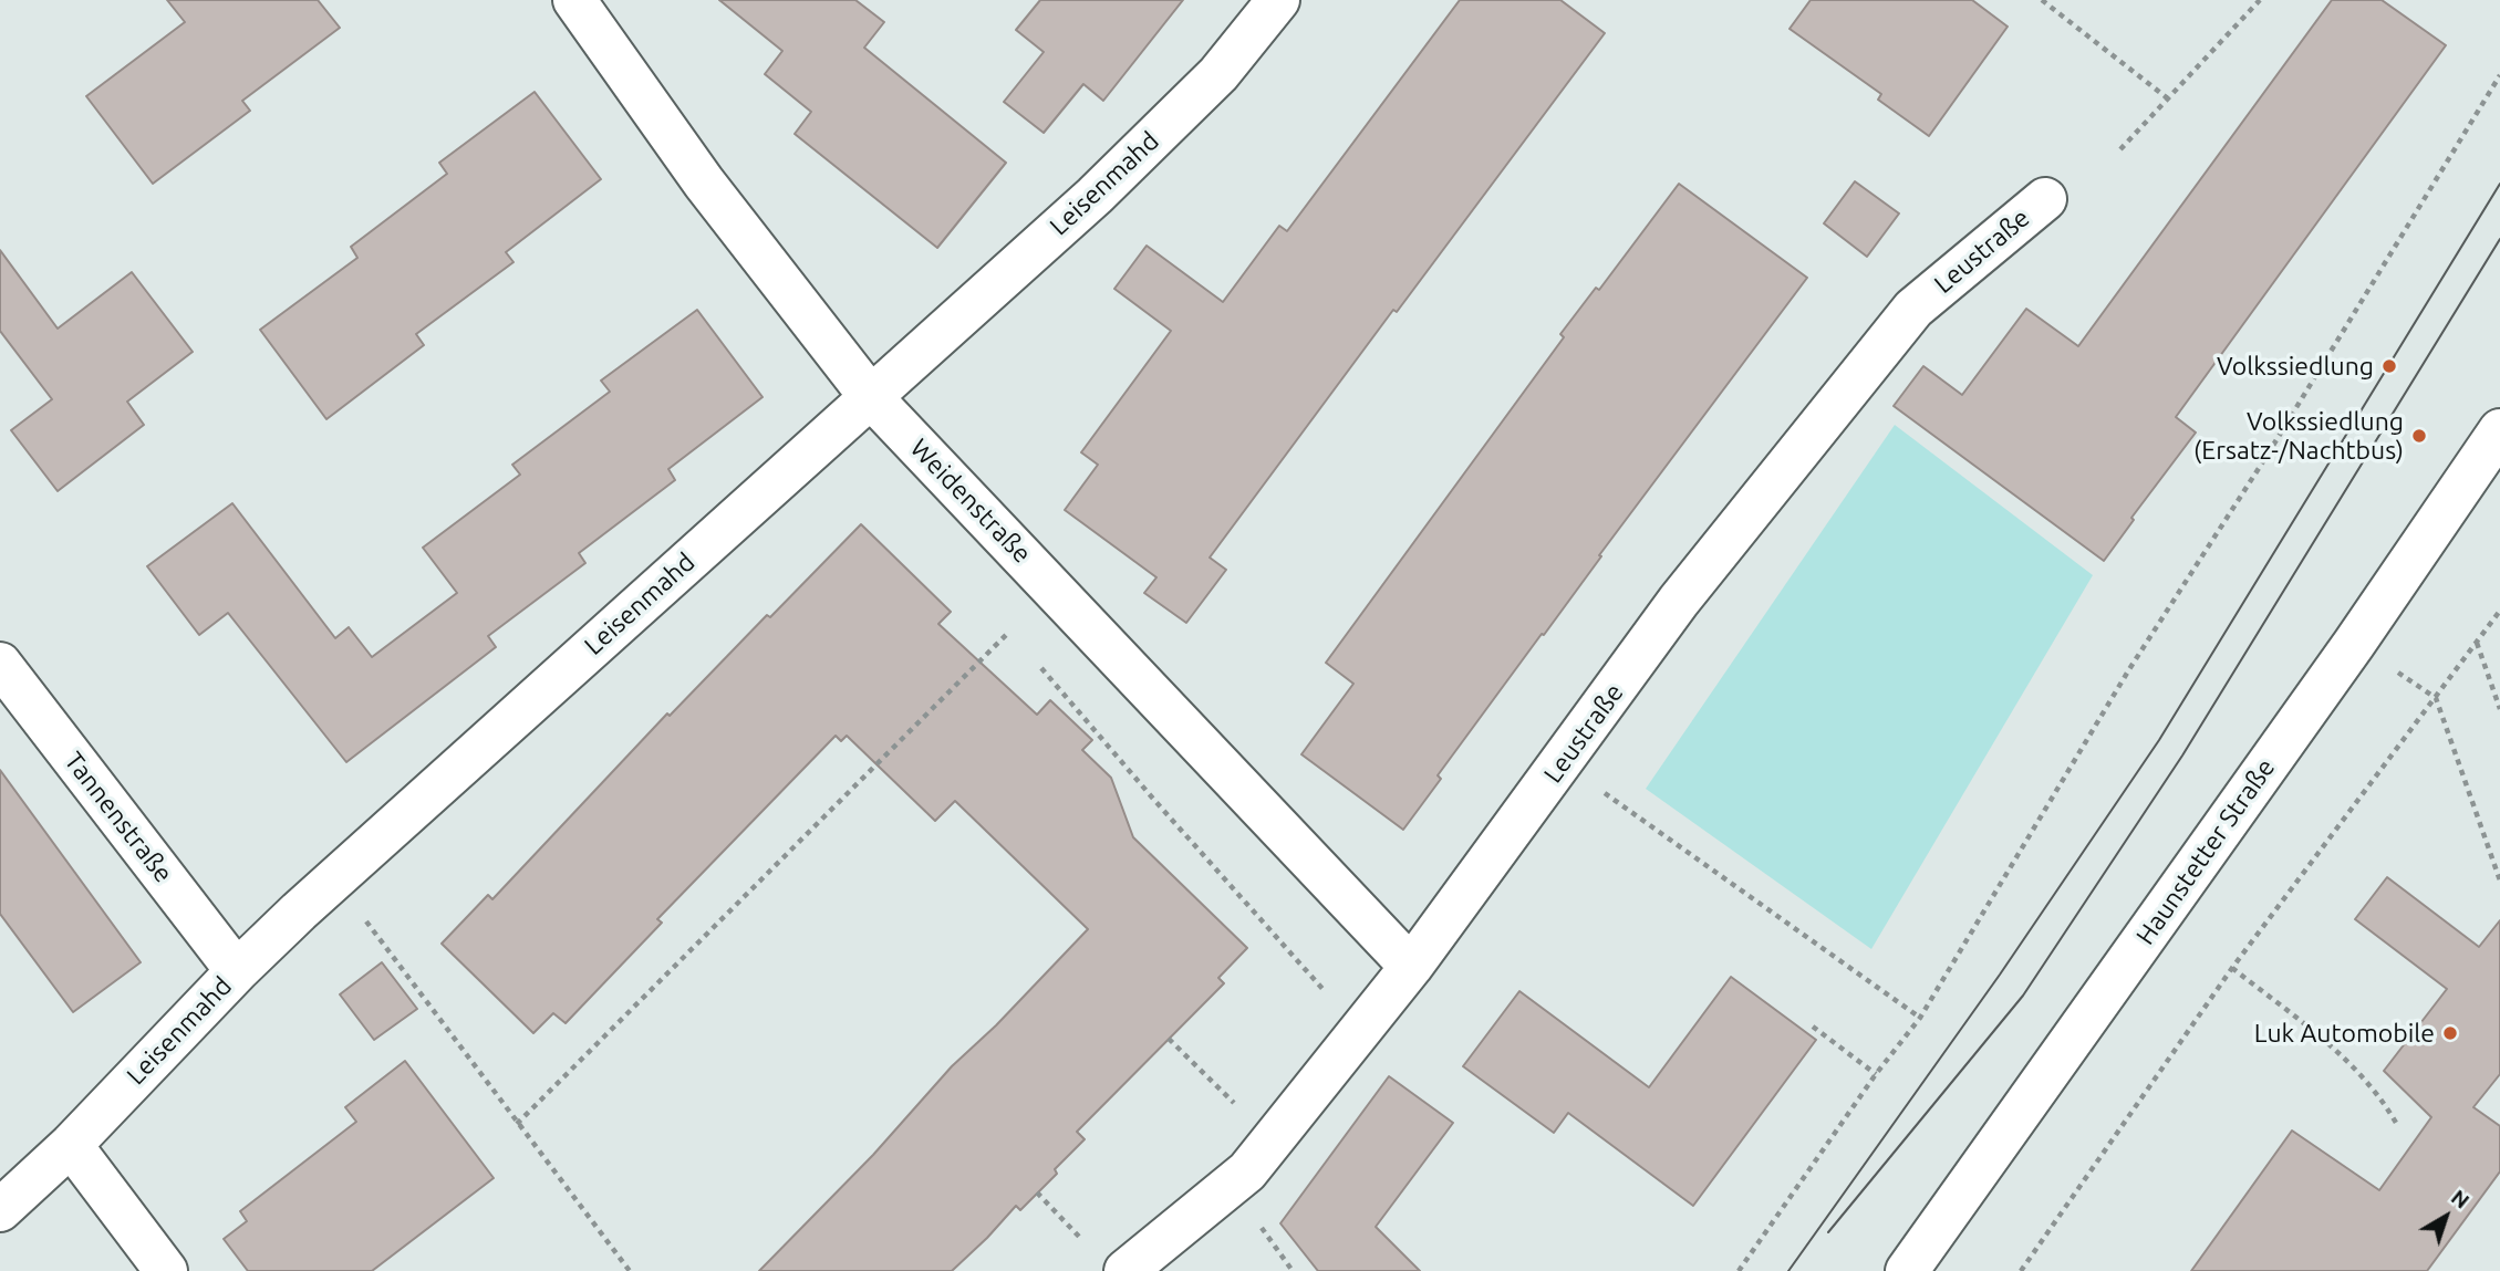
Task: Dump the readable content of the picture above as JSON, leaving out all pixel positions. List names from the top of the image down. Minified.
{"streets":{"street":["Leisenmahd","Leustraße","Weidenstraße","Tannenstraße","Haunstetter Straße"]},"crossings":[["Leisenmahd","Weidenstraße"],["Leisenmahd","Tannenstraße"],["Leustraße","Weidenstraße"]],"places":["Volkssiedlung","Volkssiedlung (Ersatz-/Nachtbus)","Luk Automobile"],"north":"top right"}
